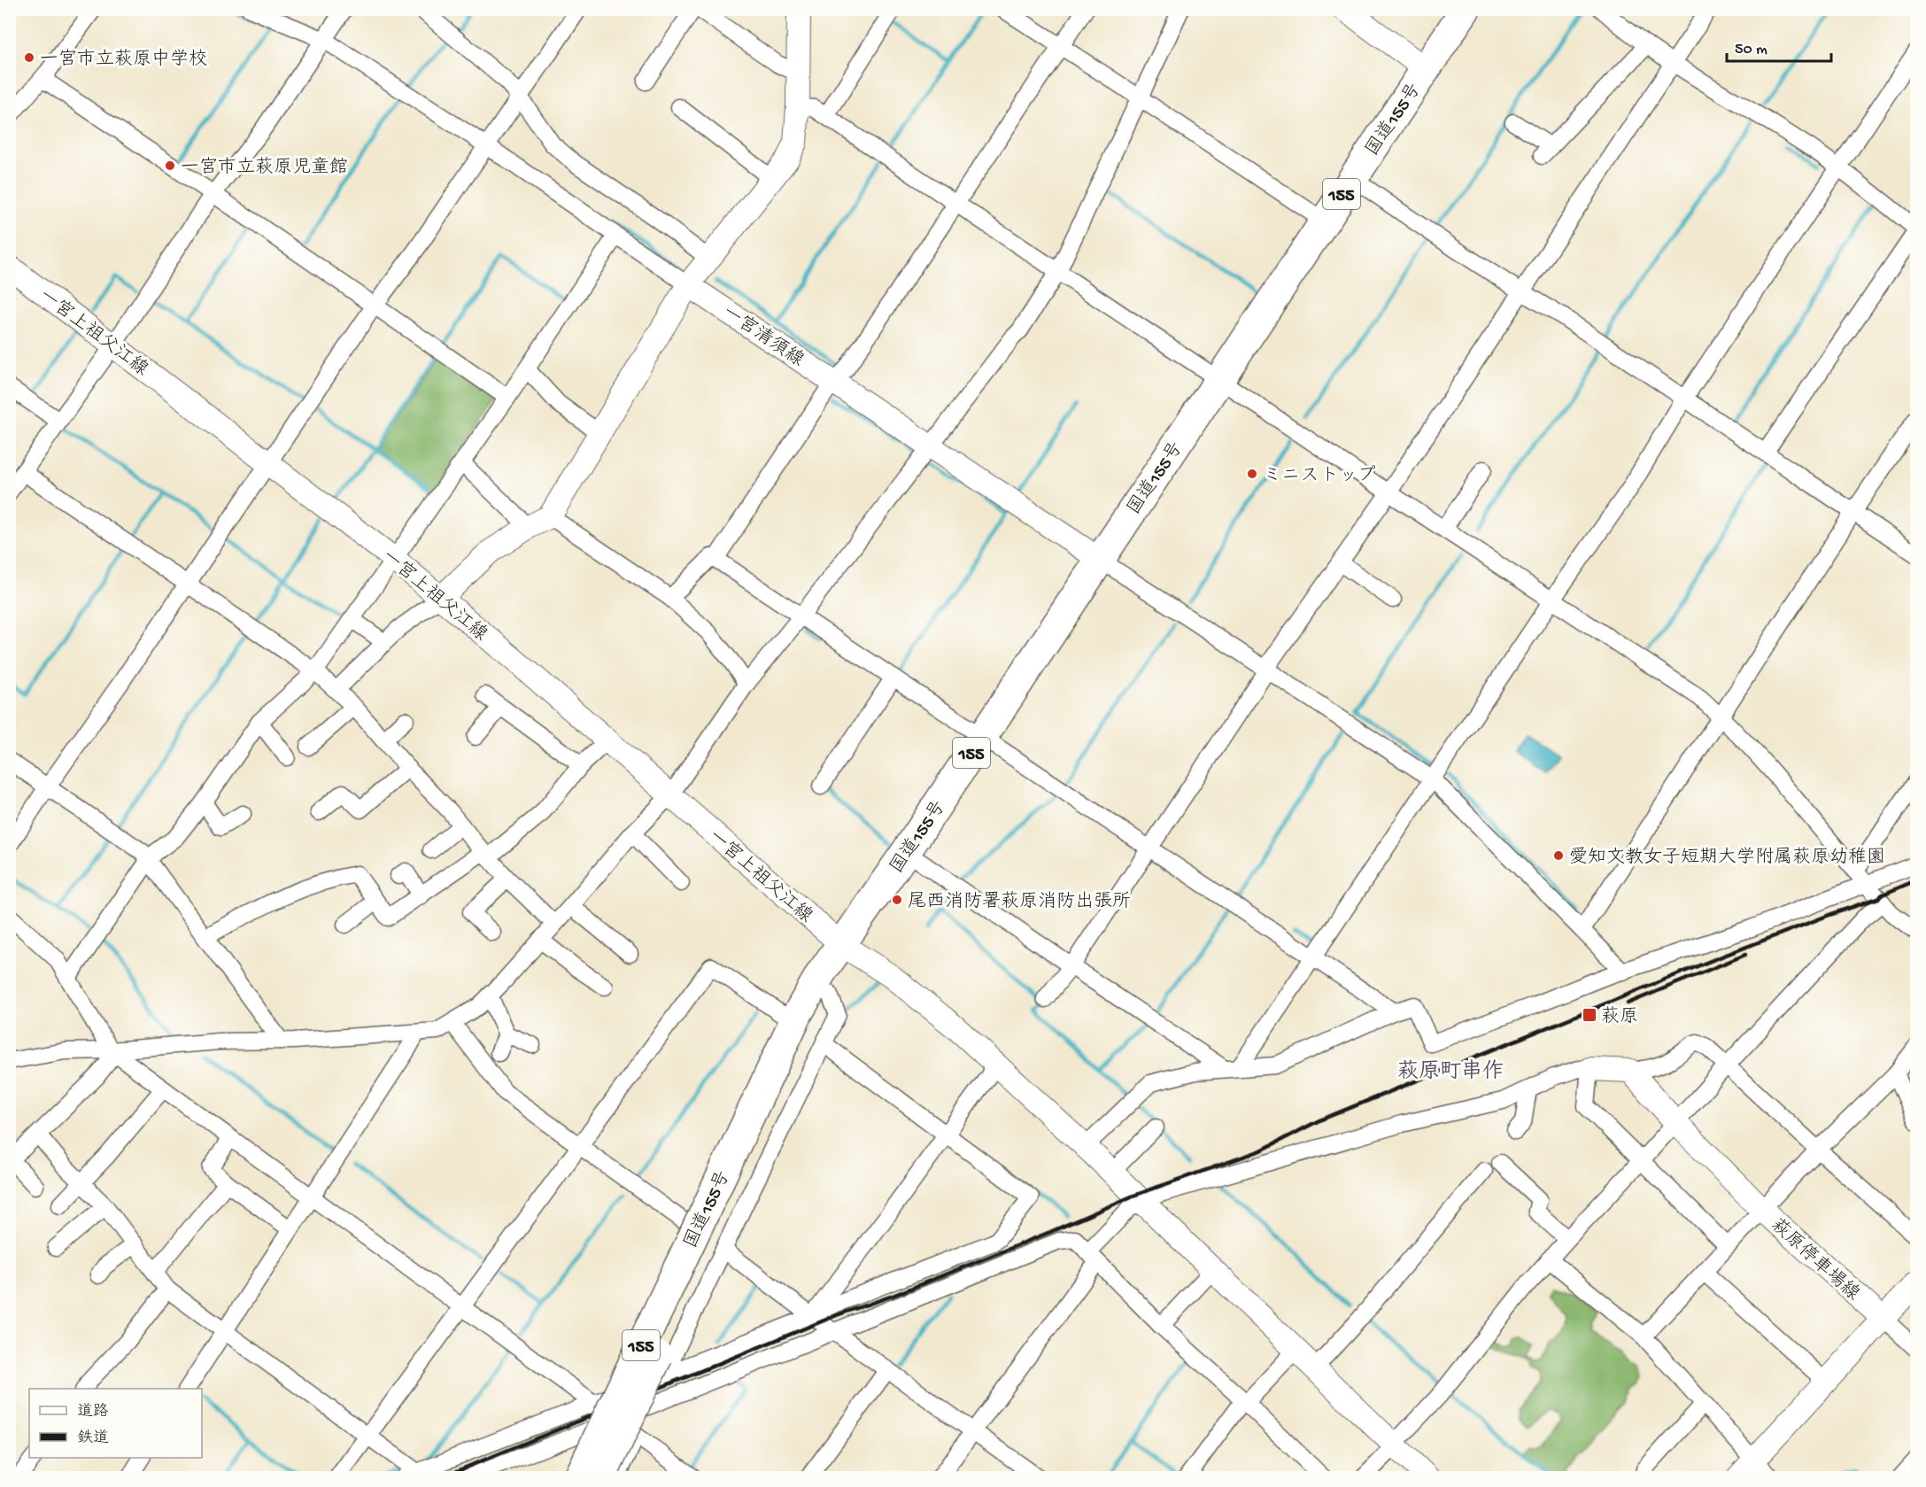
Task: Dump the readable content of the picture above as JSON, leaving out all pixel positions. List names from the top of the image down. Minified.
{"streets":{"highway":["国道155号","155"],"main road":["一宮上祖父江線","一宮清須線","萩原停車場線"]},"crossings":[["国道155号","一宮上祖父江線"],["国道155号","一宮清須線"]],"districts":["萩原町串作"],"places":{"other":["一宮市立萩原中学校","一宮市立萩原児童館","ミニストップ","愛知文教女子短期大学附属萩原幼稚園","尾西消防署萩原消防出張所"],"transit":["萩原"]},"legend":["道路","鉄道"],"scale_bar":"50 m"}
